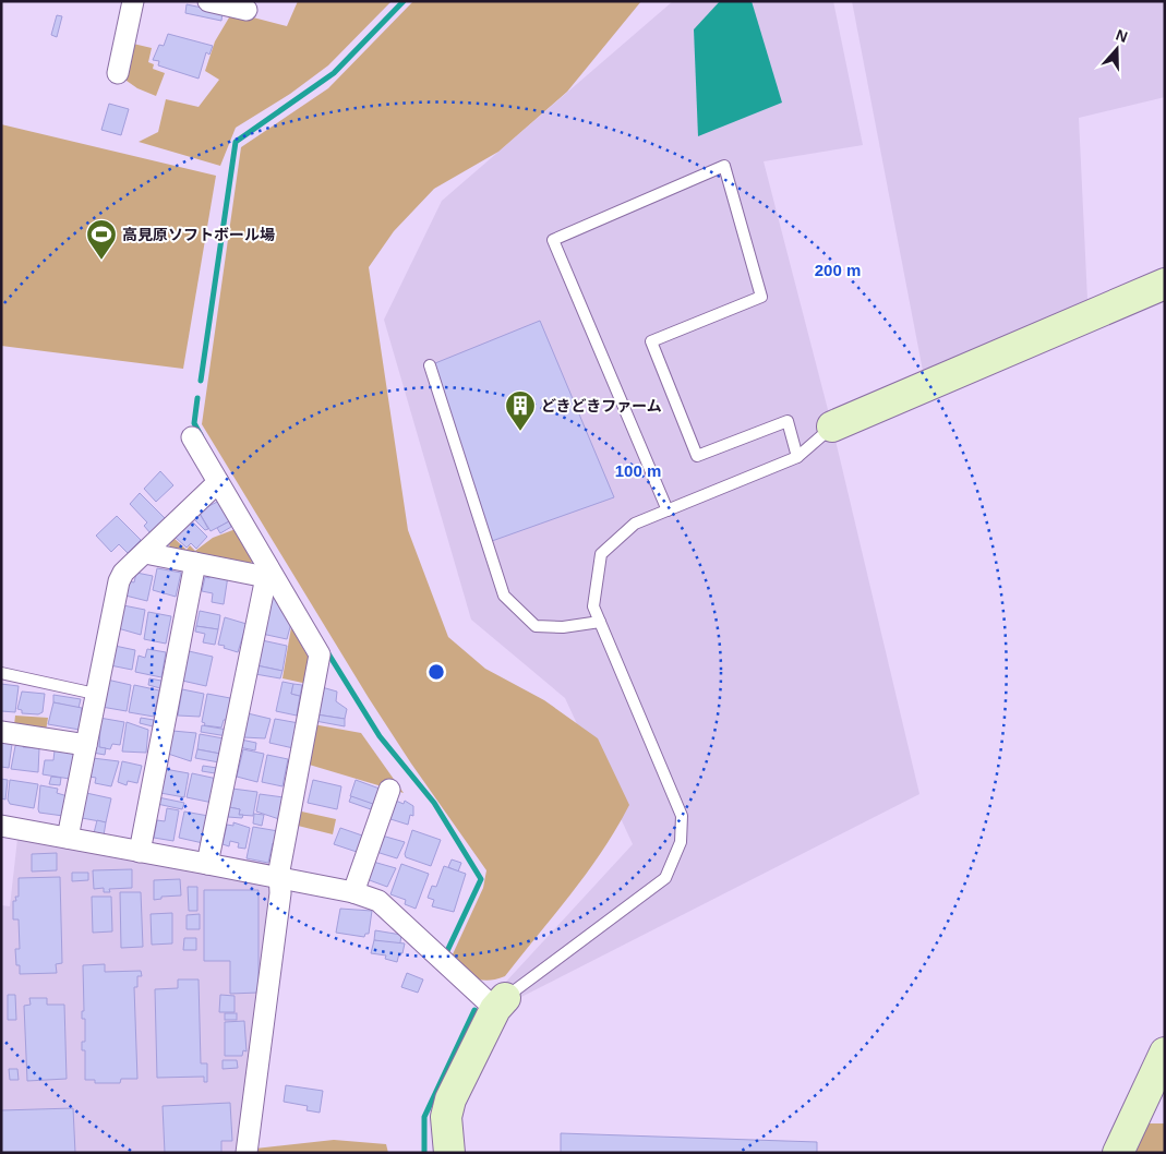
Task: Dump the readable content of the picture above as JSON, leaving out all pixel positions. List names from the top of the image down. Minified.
{"places":{"sports":["高見原ソフトボール場"],"building":["どきどきファーム"]},"north":"top","rings":["200 m","100 m"]}
